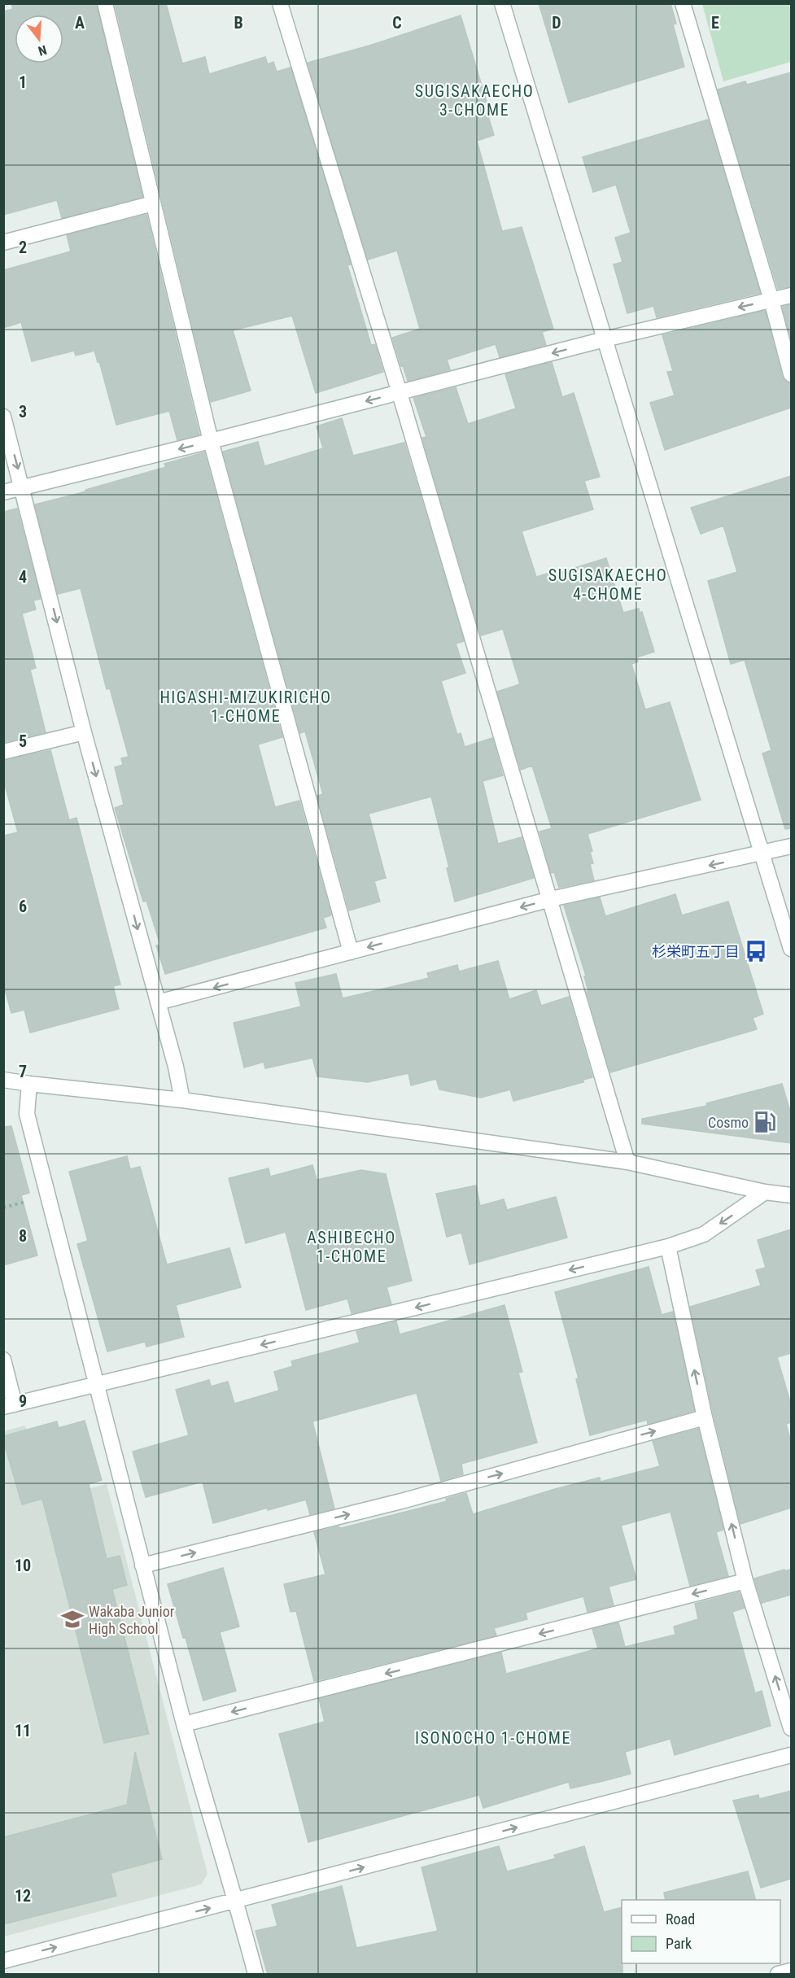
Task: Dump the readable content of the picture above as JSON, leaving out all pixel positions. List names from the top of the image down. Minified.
{"districts":["SUGISAKAECHO 3-CHOME","SUGISAKAECHO 4-CHOME","HIGASHI-MIZUKIRICHO 1-CHOME","ASHIBECHO 1-CHOME","ISONOCHO 1-CHOME"],"places":{"bus stop":["杉栄町五丁目"],"fuel station":["Cosmo"],"school or university":["Wakaba Junior High School"]},"legend":["Road","Park"],"north":"bottom","grid":{"columns":["A","B","C","D","E"],"rows":["1","2","3","4","5","6","7","8","9","10","11","12"]}}
